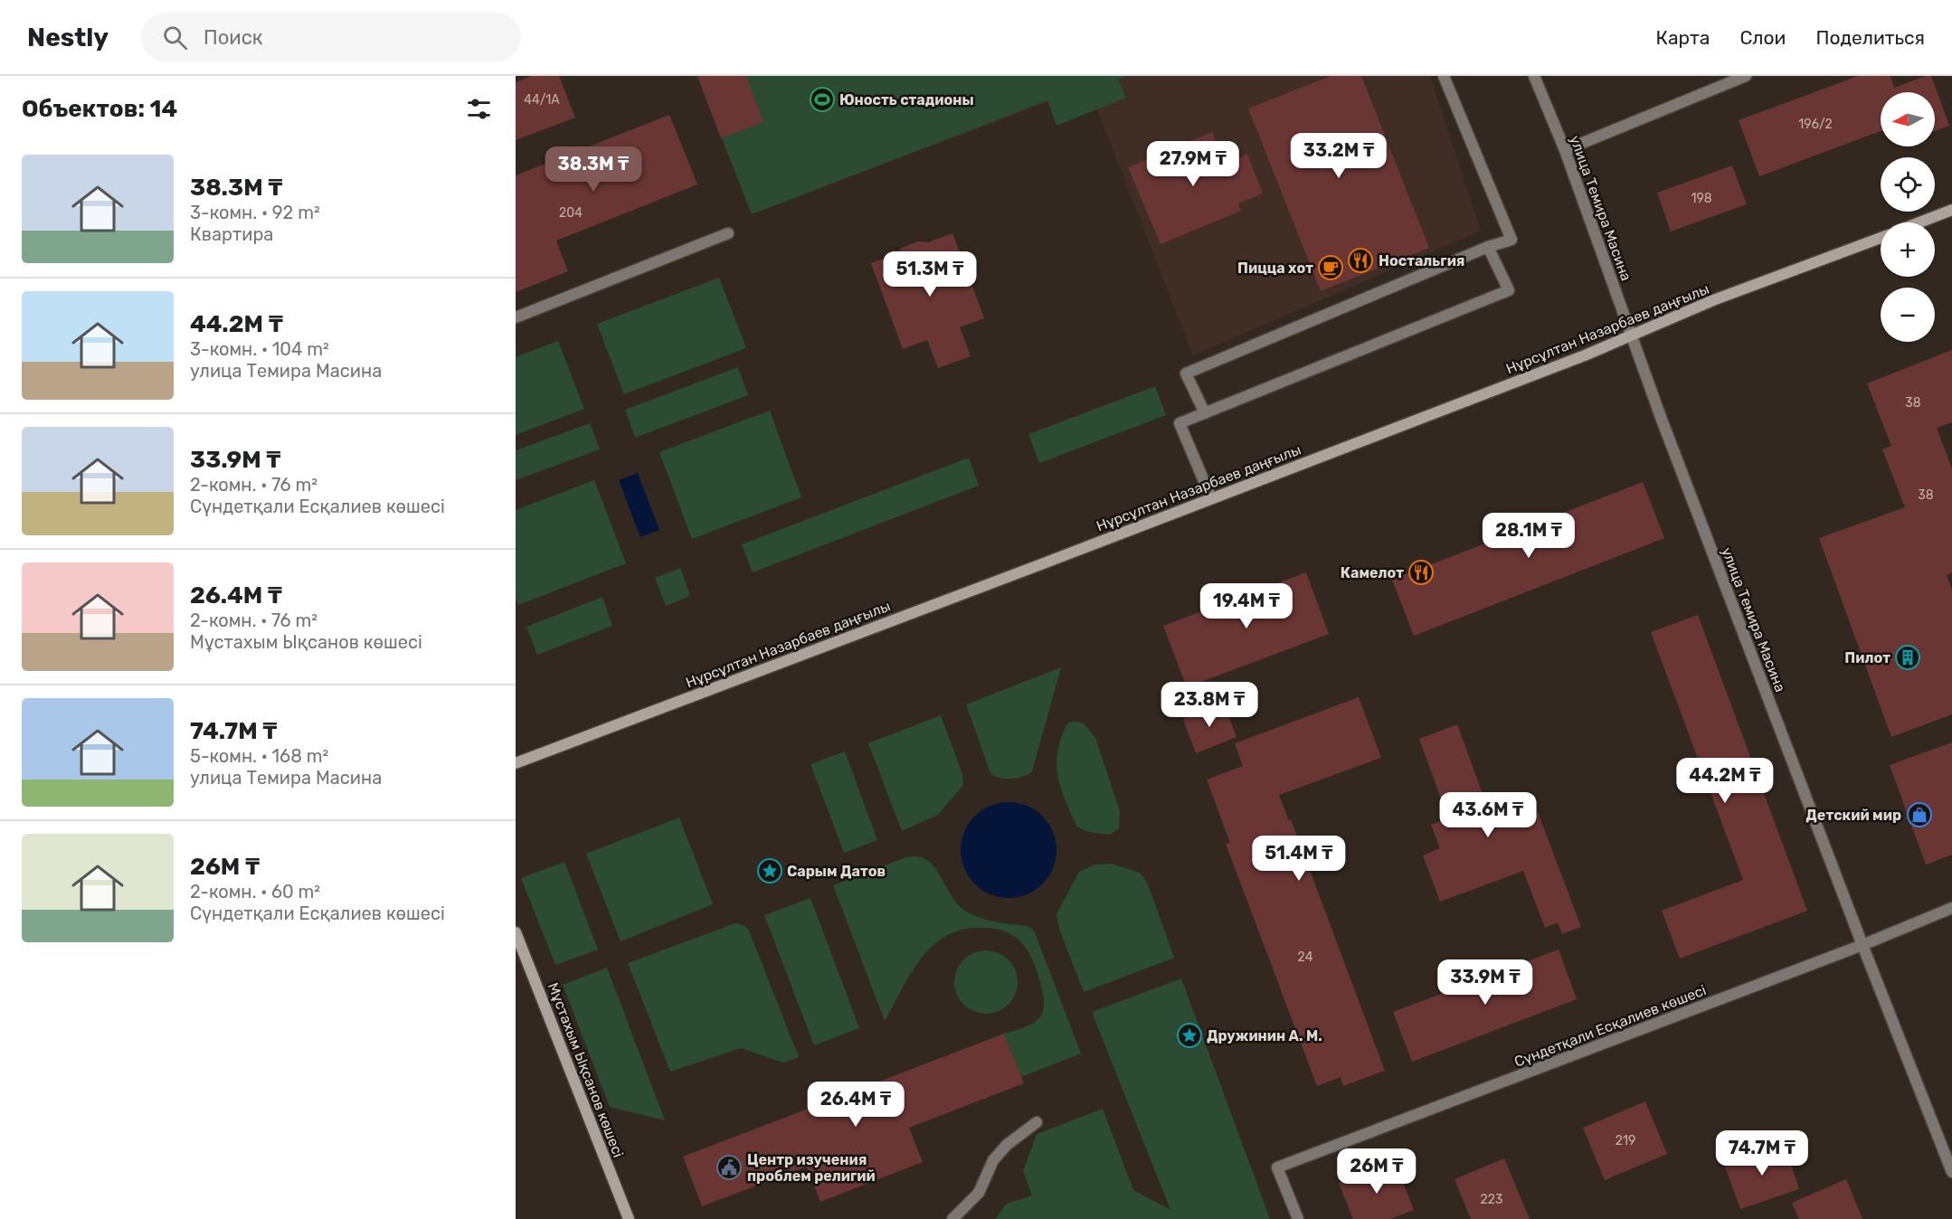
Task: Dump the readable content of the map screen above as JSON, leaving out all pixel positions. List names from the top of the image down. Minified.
{"streets":{"main road":["Нұрсұлтан Назарбаев даңғылы","Мұстахым Ықсанов көшесі"],"street":["улица Темира Масина","Сүндетқали Есқалиев көшесі"]},"crossings":[["улица Темира Масина","Нұрсұлтан Назарбаев даңғылы"],["улица Темира Масина","Сүндетқали Есқалиев көшесі"]],"places":{"sports":["Юность стадионы"],"restaurant":["Ностальгия","Камелот"],"cafe":["Пицца хот"],"building":["Пилот"],"shop":["Детский мир"],"place":["Сарым Датов","Дружинин А. М."],"public building":["Центр изучения проблем религий"]},"house_numbers":["44/1А","196/2","198","204","38","38","24","219","223"],"north":"left","page":{"header":"Nestly","search":"Поиск","nav":["Карта","Слои","Поделиться"],"heading":"Объектов: 14","map_buttons":["+","−"],"price":["33.2M ₸","27.9M ₸","38.3M ₸","51.3M ₸","28.1M ₸","19.4M ₸","23.8M ₸","44.2M ₸","43.6M ₸","51.4M ₸","33.9M ₸","26.4M ₸","74.7M ₸","26M ₸"],"list":[{"name":"38.3M ₸","note":"3-комн. · 92 m² · Квартира"},{"name":"44.2M ₸","note":"3-комн. · 104 m² · улица Темира Масина"},{"name":"33.9M ₸","note":"2-комн. · 76 m² · Сүндетқали Есқалиев көшесі"},{"name":"26.4M ₸","note":"2-комн. · 76 m² · Мұстахым Ықсанов көшесі"},{"name":"74.7M ₸","note":"5-комн. · 168 m² · улица Темира Масина"},{"name":"26M ₸","note":"2-комн. · 60 m² · Сүндетқали Есқалиев көшесі"}]}}
